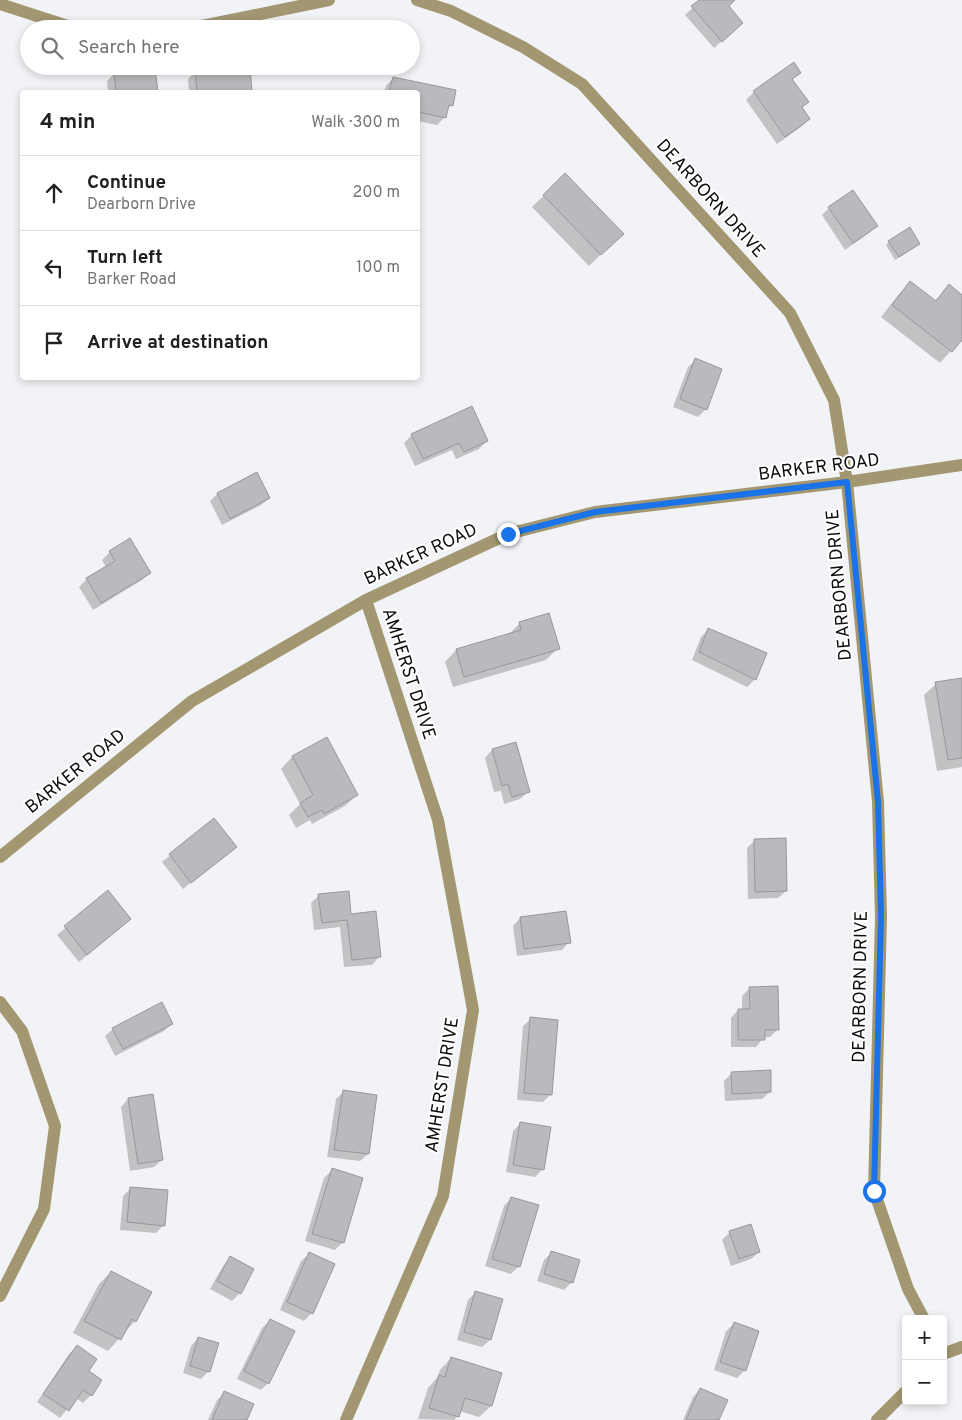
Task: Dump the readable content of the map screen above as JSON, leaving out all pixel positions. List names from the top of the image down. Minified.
{"streets":{"street":["DEARBORN DRIVE","BARKER ROAD","AMHERST DRIVE"]},"crossings":[["DEARBORN DRIVE","BARKER ROAD"],["BARKER ROAD","AMHERST DRIVE"]],"page":{"search":"Search here","heading":["4 min","Walk · 300 m"],"list":[["Continue","Dearborn Drive","200 m"],["Turn left","Barker Road","100 m"],"Arrive at destination"],"map_buttons":["+","−"]}}
